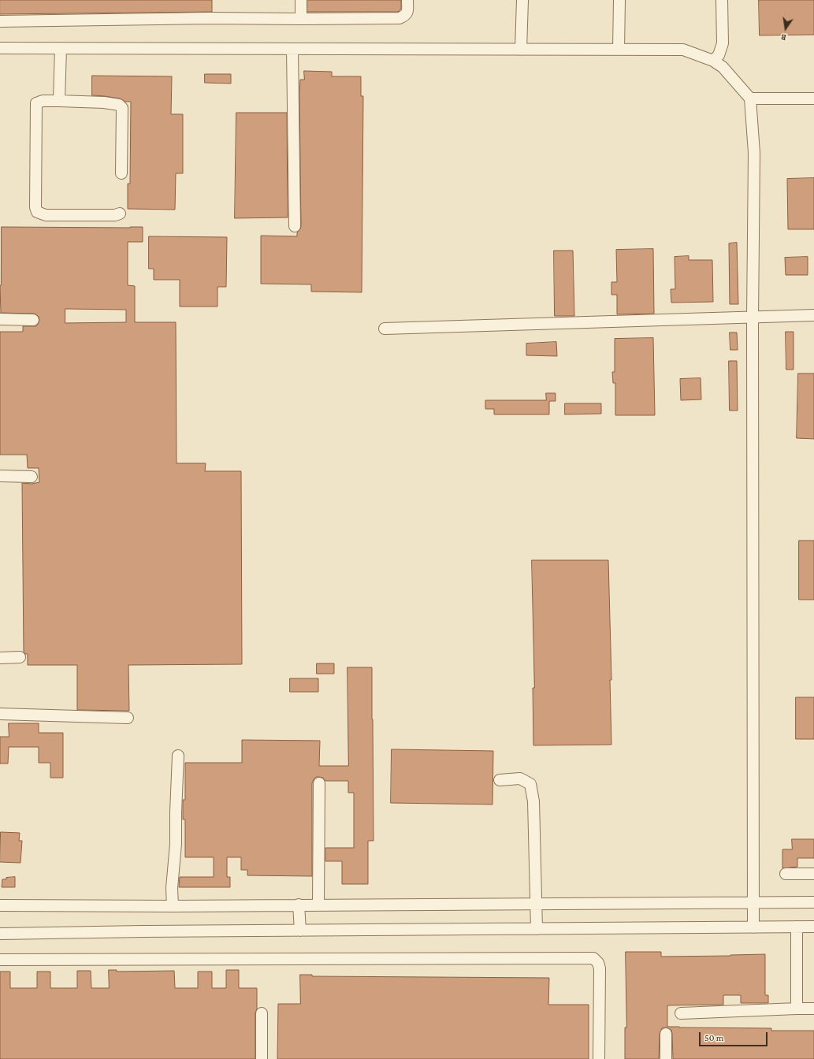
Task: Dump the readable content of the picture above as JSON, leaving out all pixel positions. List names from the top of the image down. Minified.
{"scale_bar":"50 m","north":"bottom"}
